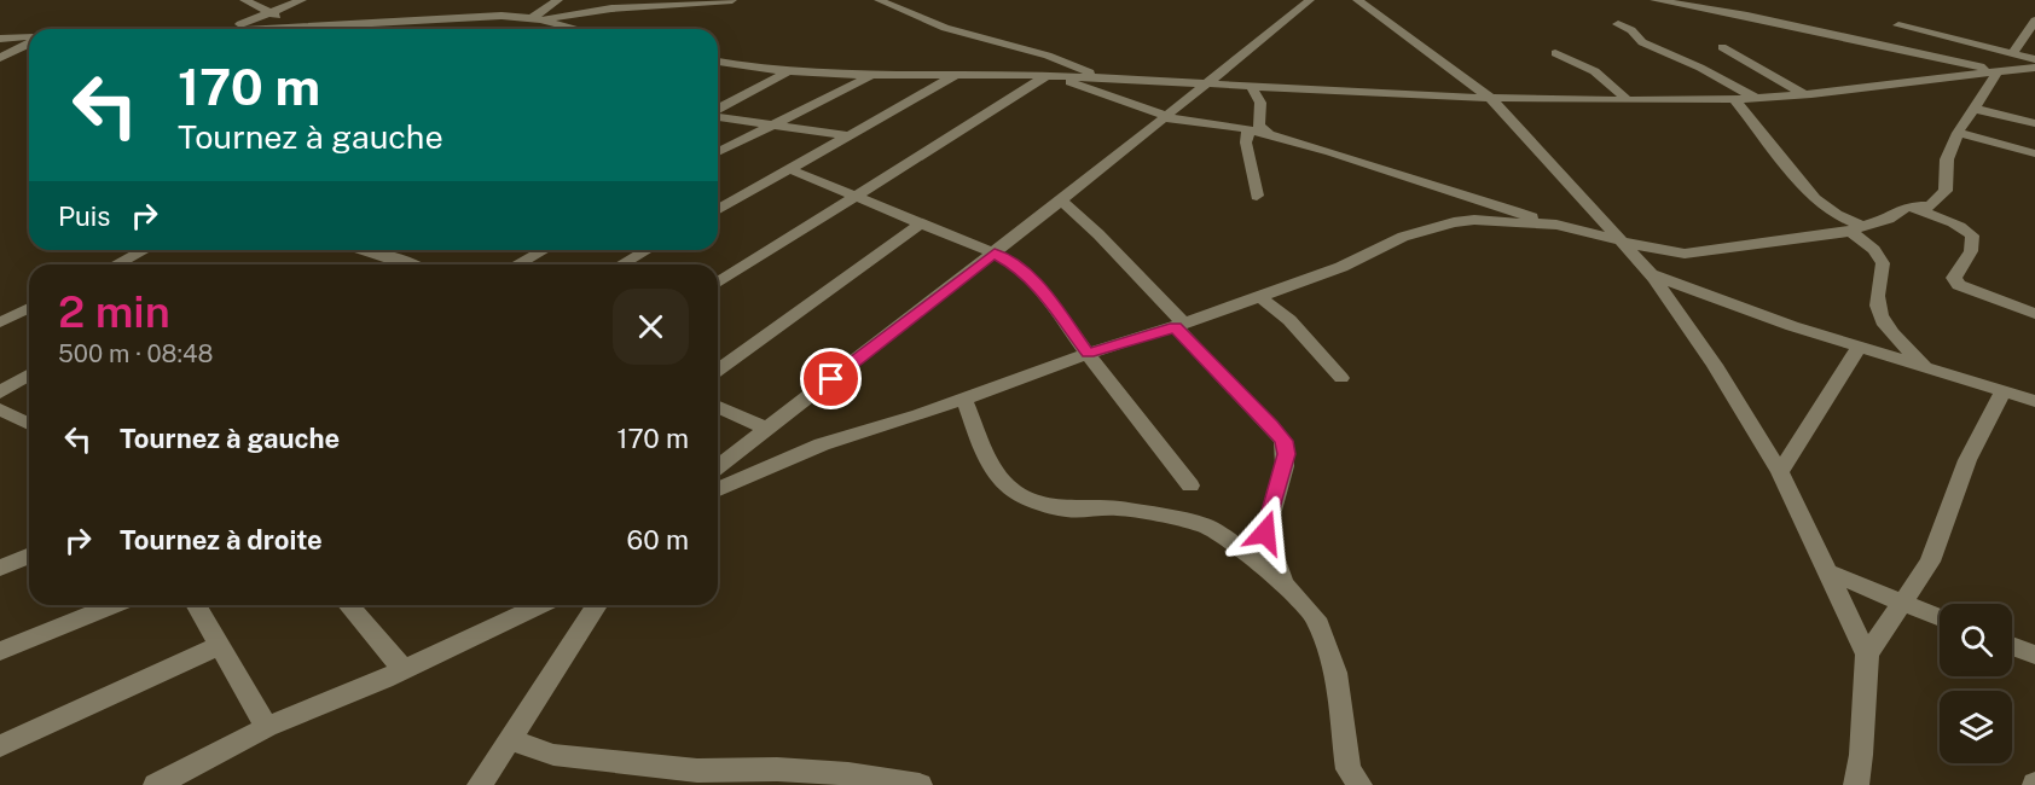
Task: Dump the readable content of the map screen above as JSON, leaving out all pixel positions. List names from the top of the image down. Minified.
{"page":{"turn":["170 m","Tournez à gauche"],"then":"Puis","heading":["2 min","500 m · 08:48"],"list":[{"name":"Tournez à gauche","value":"170 m"},{"name":"Tournez à droite","value":"60 m"}]}}
